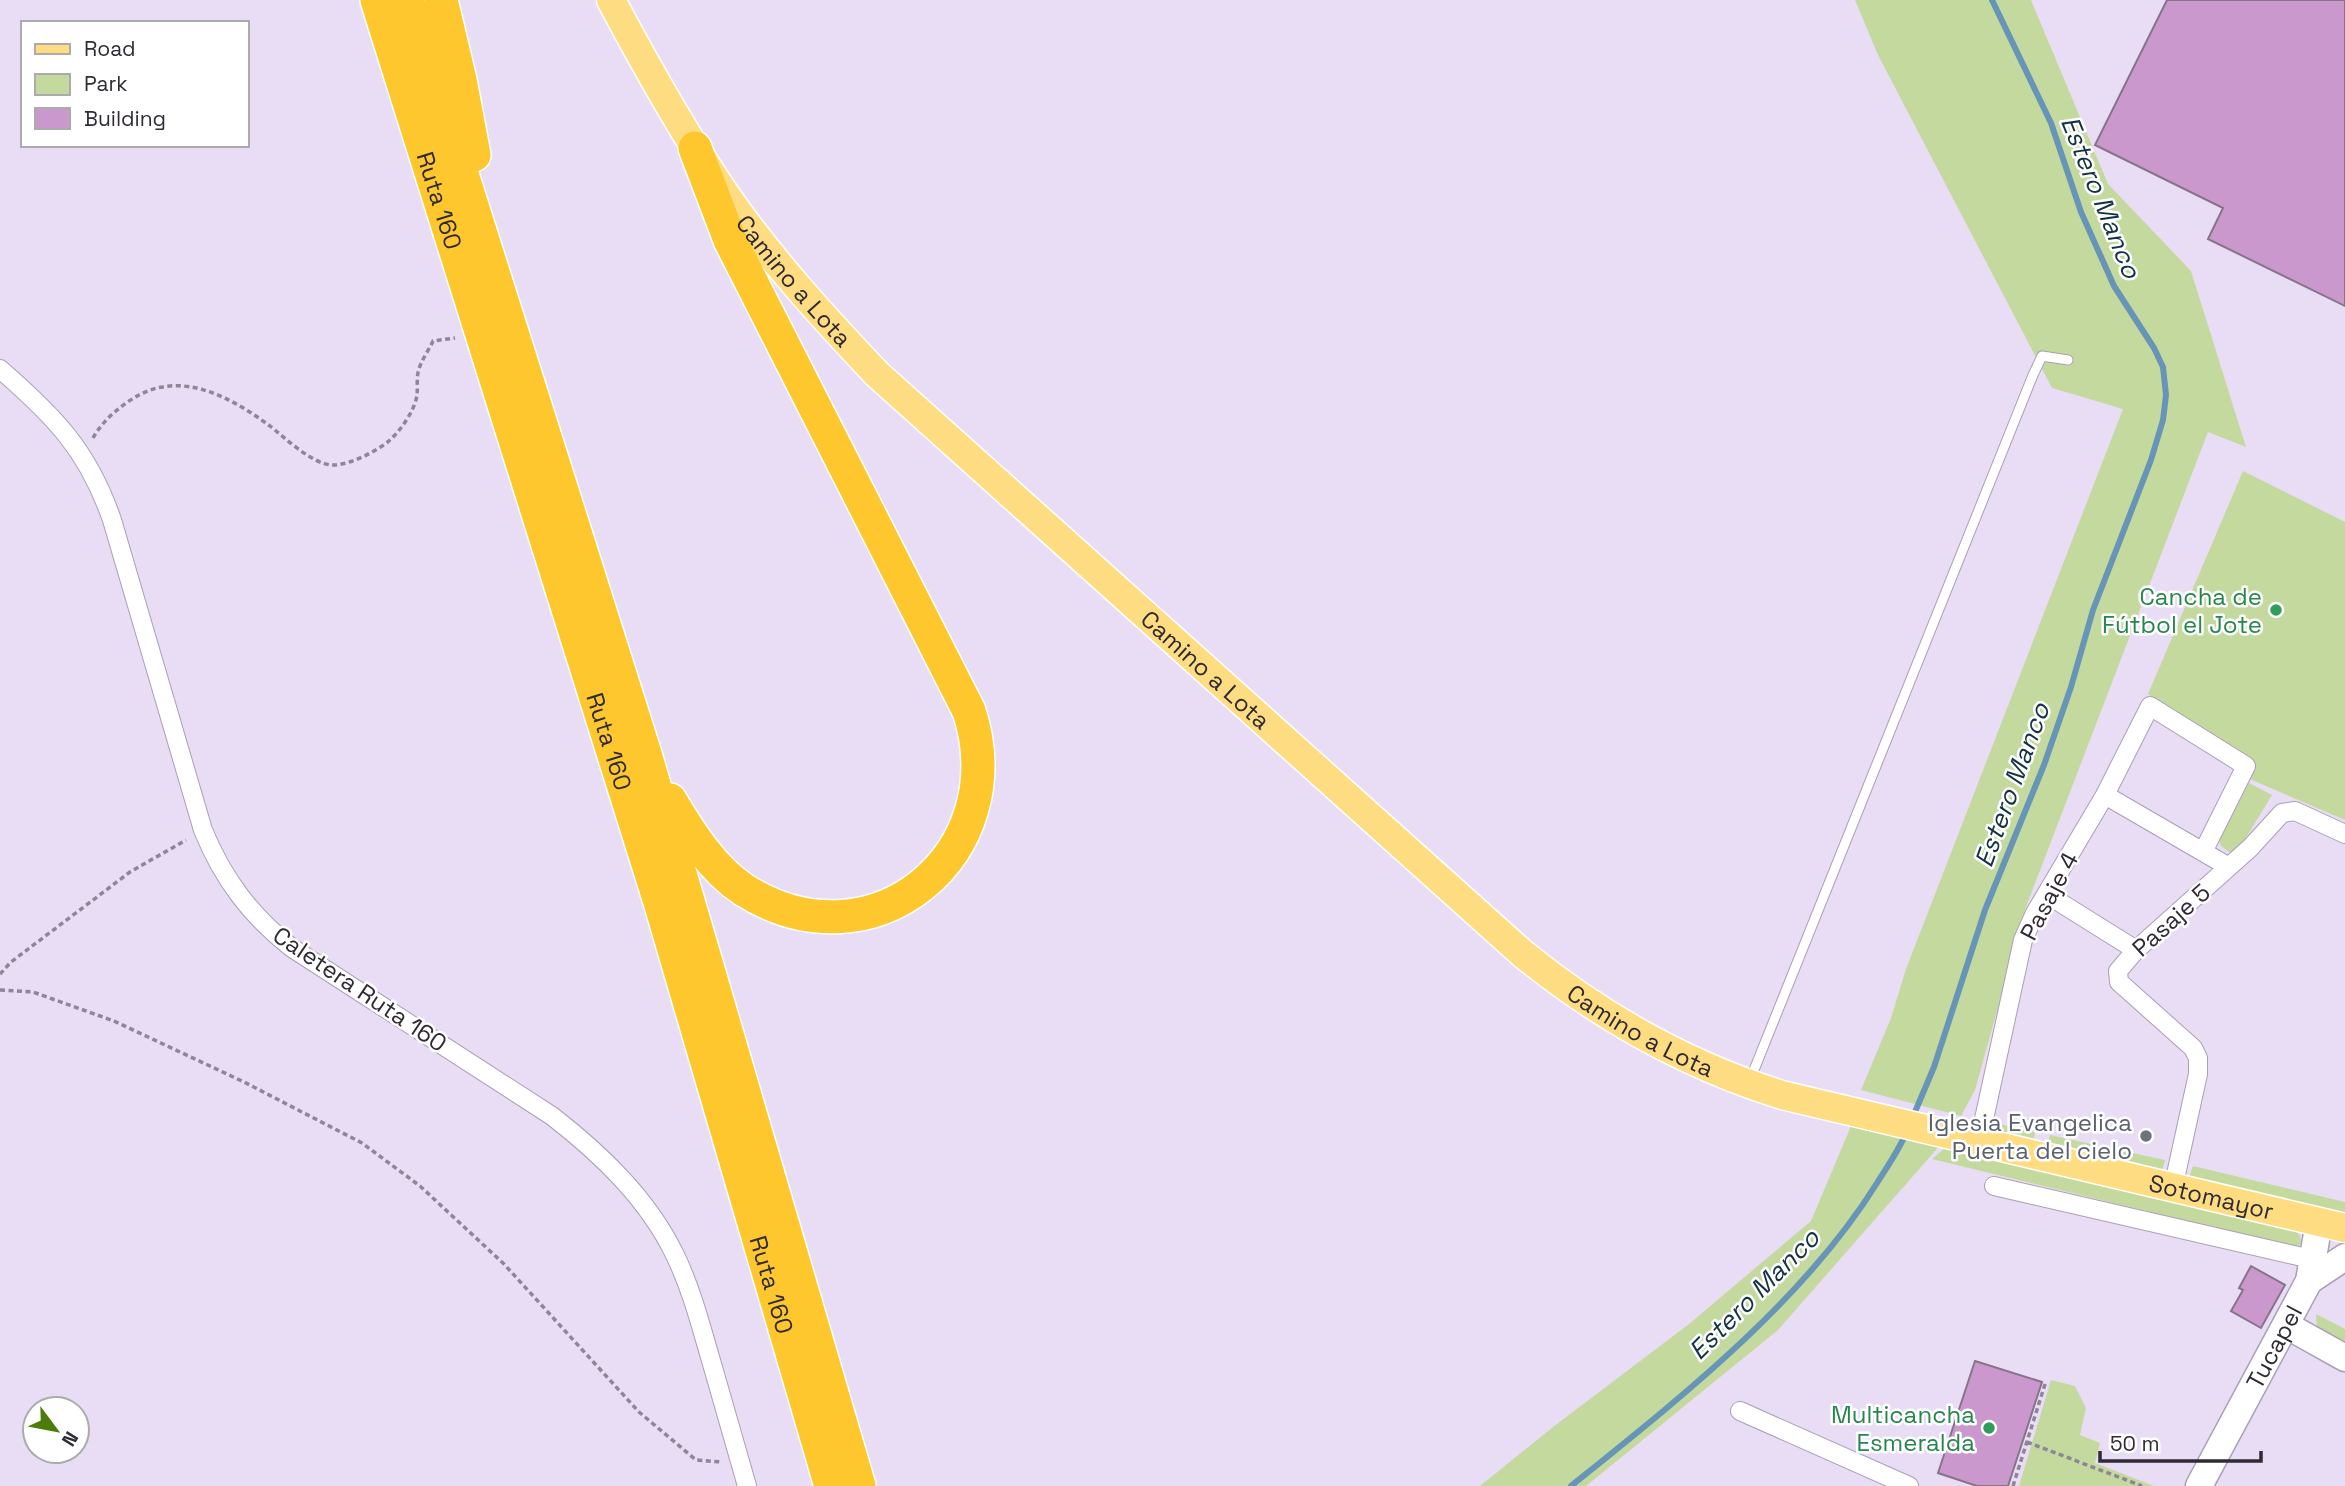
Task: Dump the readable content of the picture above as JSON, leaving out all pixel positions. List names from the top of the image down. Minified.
{"streets":{"highway":["Ruta 160"],"main road":["Camino a Lota","Sotomayor"],"street":["Pasaje 4","Pasaje 5","Caletera Ruta 160","Tucapel"]},"crossings":[["Camino a Lota","Pasaje 4"],["Camino a Lota","Sotomayor"],["Pasaje 4","Sotomayor"],["Pasaje 5","Sotomayor"],["Sotomayor","Tucapel"]],"water":["Estero Manco"],"places":["Cancha de Fútbol el Jote","Iglesia Evangelica Puerta del cielo","Multicancha Esmeralda"],"legend":["Road","Park","Building"],"scale_bar":"50 m","north":"bottom right"}
